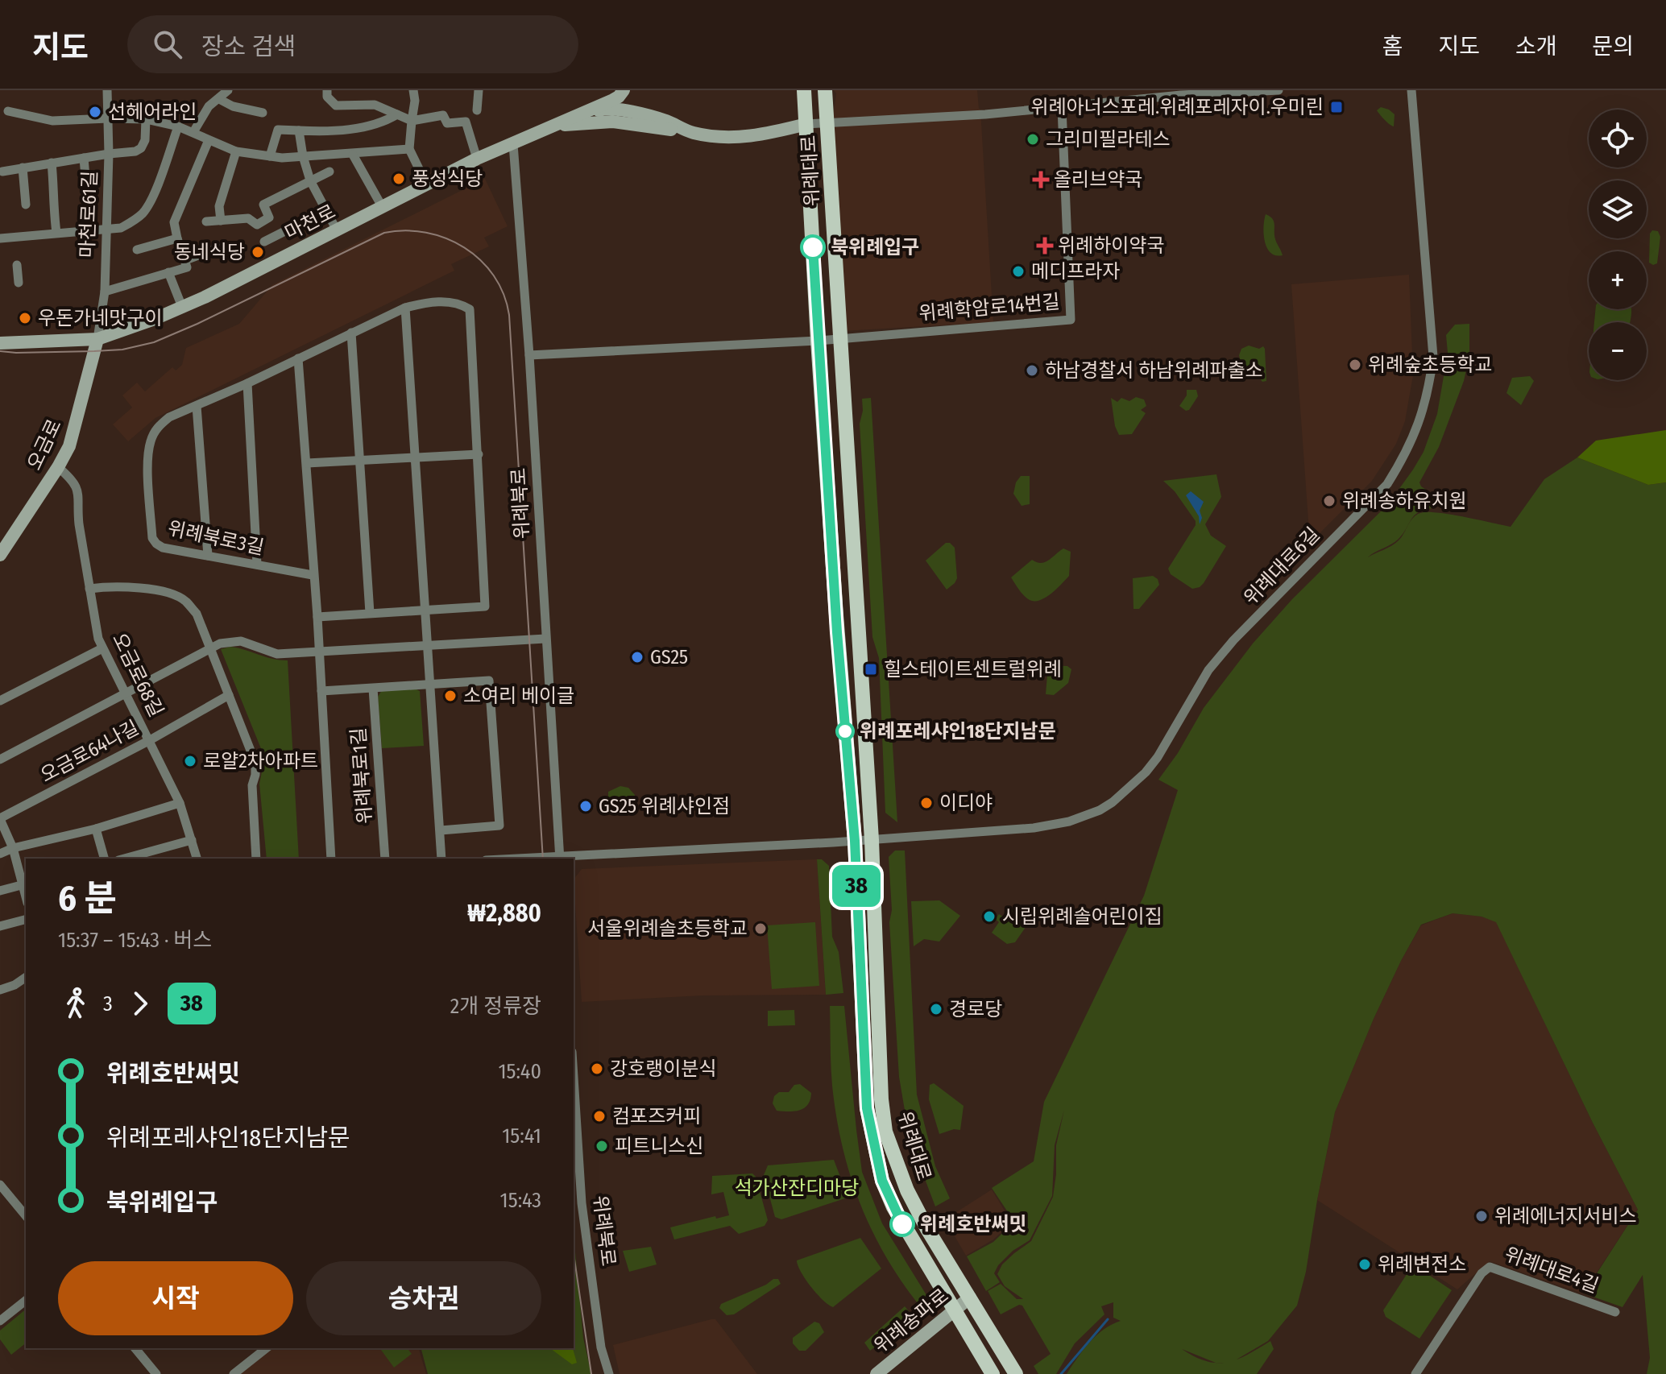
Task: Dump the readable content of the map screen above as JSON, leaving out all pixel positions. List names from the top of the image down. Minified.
{"streets":{"main road":["위례대로","마천로","오금로","위례송파로"],"street":["마천로61길","위례학암로14번길","위례북로","위례북로3길","위례대로6길","오금로68길","오금로64나길","위례북로1길","위례대로4길"]},"crossings":[["위례대로","위례학암로14번길"],["위례대로","위례대로6길"],["위례대로","위례송파로"],["마천로61길","마천로"],["마천로61길","오금로"],["마천로","오금로"],["마천로","위례북로"],["위례학암로14번길","위례북로"],["오금로","오금로68길"],["위례북로","위례대로6길"],["오금로68길","오금로64나길"]],"parks":["석가산잔디마당"],"places":{"transit":["위례아너스포레.위례포레자이.우미린","힐스테이트센트럴위례"],"other":["선헤어라인","그리미필라테스","풍성식당","북위례입구","동네식당","메디프라자","우돈가네맛구이","위례숲초등학교","하남경찰서 하남위례파출소","위례송하유치원","GS25","소여리 베이글","위례포레샤인18단지남문","로얄2차아파트","이디야","GS25 위례샤인점","시립위례솔어린이집","서울위례솔초등학교","경로당","강호랭이분식","컴포즈커피","피트니스신","위례에너지서비스","위례호반써밋","위례변전소"],"health":["올리브약국","위례하이약국"]},"lines":["bus line 38"],"page":{"header":"지도","search":"장소 검색","nav":["홈","지도","소개","문의"],"on_map":"38","map_buttons":["+","−"],"heading":["6 분","15:37 – 15:43 · 버스","₩2,880"],"legs":["3","38","2개 정류장"],"list":[{"name":"위례호반써밋","value":"15:40"},{"name":"위례포레샤인18단지남문","value":"15:41"},{"name":"북위례입구","value":"15:43"}],"buttons":["시작","승차권"]}}
